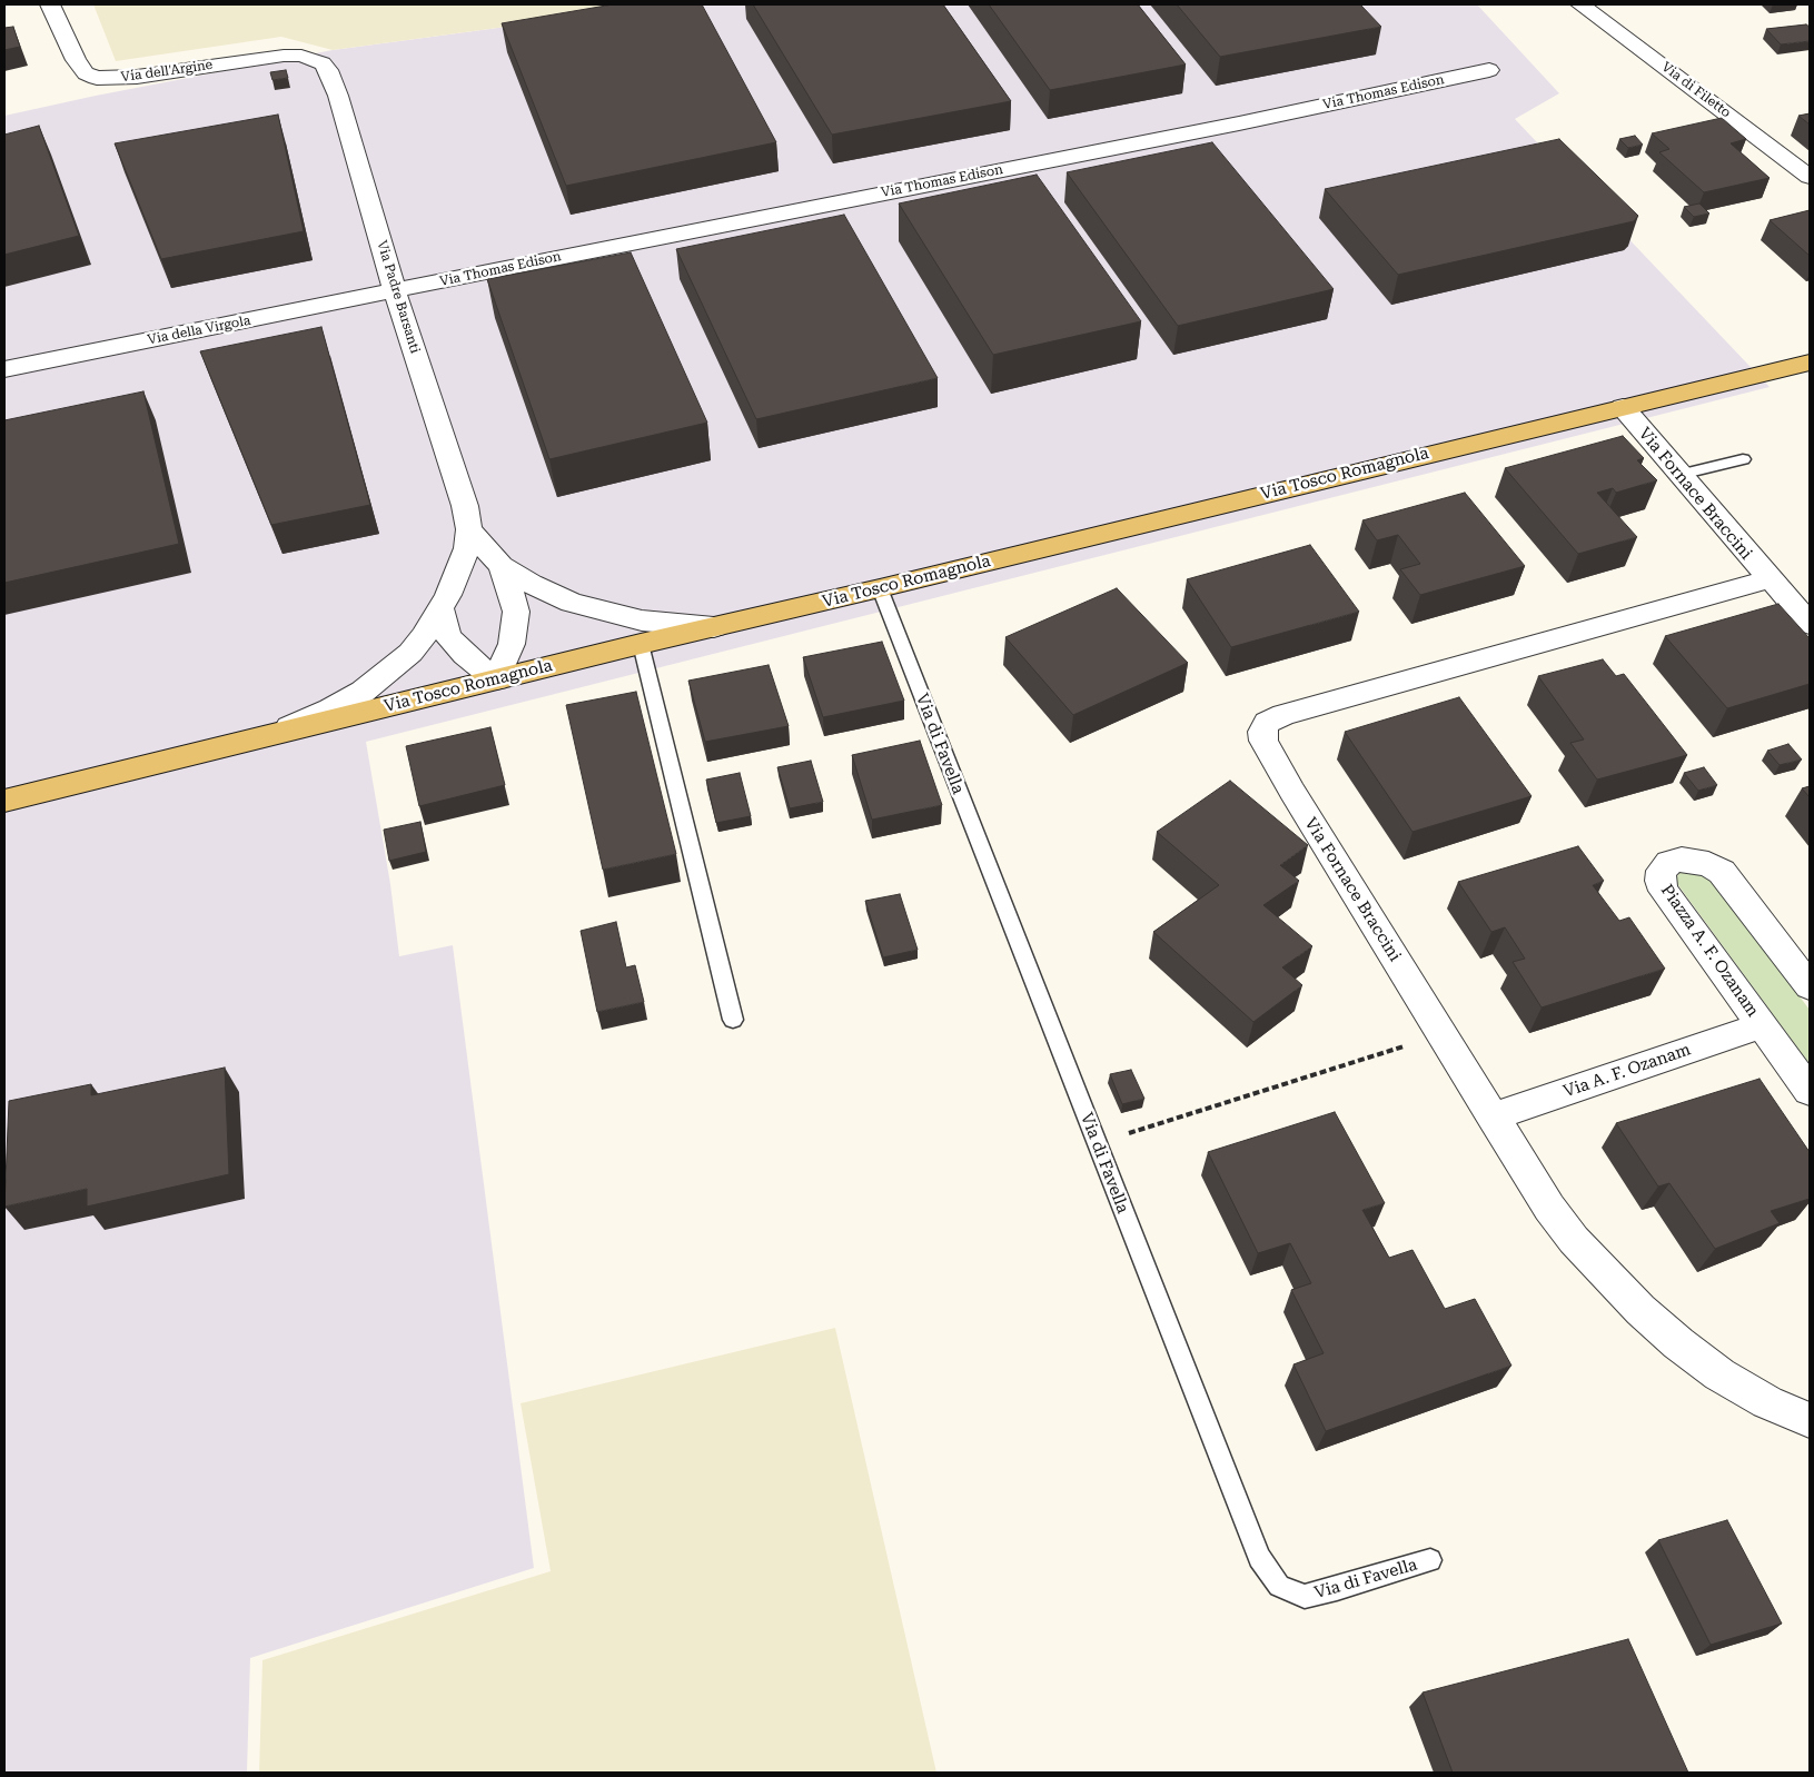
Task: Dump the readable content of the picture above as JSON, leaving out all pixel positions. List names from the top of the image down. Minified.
{"streets":{"main road":["Via Tosco Romagnola"],"street":["Via dell'Argine","Via di Filetto","Via Thomas Edison","Via Padre Barsanti","Via della Virgola","Via Fornace Braccini","Piazza A. F. Ozanam","Via A. F. Ozanam"],"lane":["Via di Favella"]},"crossings":[["Via dell'Argine","Via Padre Barsanti"],["Via Thomas Edison","Via Padre Barsanti"],["Via Thomas Edison","Via della Virgola"],["Via Padre Barsanti","Via della Virgola"],["Via Padre Barsanti","Via Tosco Romagnola"],["Via Tosco Romagnola","Via Fornace Braccini"],["Via Tosco Romagnola","Via di Favella"],["Via Fornace Braccini","Via A. F. Ozanam"],["Piazza A. F. Ozanam","Via A. F. Ozanam"]]}
